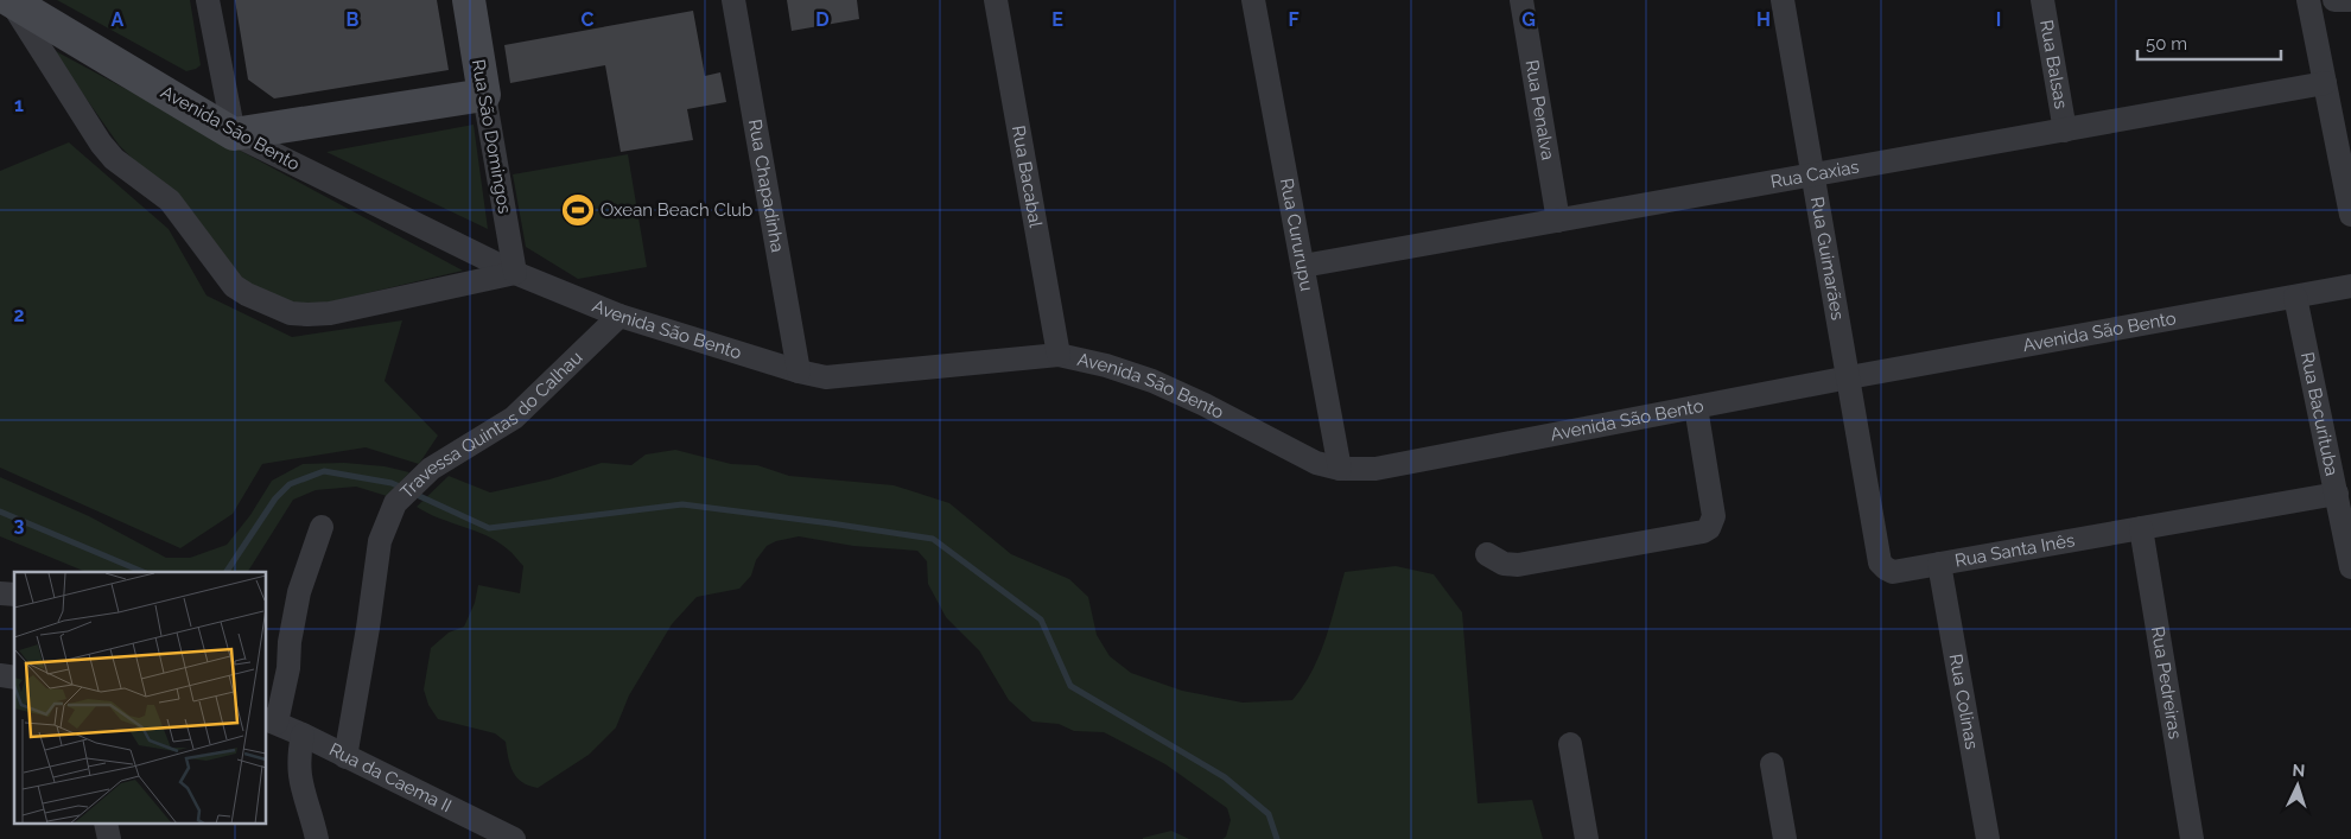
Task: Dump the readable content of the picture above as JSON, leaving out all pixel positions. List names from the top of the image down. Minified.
{"streets":{"street":["Rua Balsas","Rua Penalva","Avenida São Bento","Rua São Domingos","Rua Caxias","Rua Bacabal","Rua Chapadinha","Rua Cururupu","Rua Guimarães","Rua Bacurituba","Travessa Quintas do Calhau","Rua Santa Inês","Rua Pedreiras","Rua Colinas","Rua da Caema II"]},"crossings":[["Rua Balsas","Rua Caxias"],["Rua Penalva","Rua Caxias"],["Avenida São Bento","Rua São Domingos"],["Avenida São Bento","Rua Bacabal"],["Avenida São Bento","Rua Chapadinha"],["Avenida São Bento","Rua Cururupu"],["Avenida São Bento","Rua Guimarães"],["Avenida São Bento","Rua Bacurituba"],["Avenida São Bento","Travessa Quintas do Calhau"],["Avenida São Bento","Rua Santa Inês"],["Rua Caxias","Rua Cururupu"],["Rua Caxias","Rua Guimarães"],["Rua Guimarães","Rua Santa Inês"],["Rua Bacurituba","Rua Santa Inês"],["Travessa Quintas do Calhau","Rua da Caema II"],["Rua Santa Inês","Rua Pedreiras"],["Rua Santa Inês","Rua Colinas"]],"places":{"sports":["Oxean Beach Club"]},"scale_bar":"50 m","north":"top","grid":{"columns":["A","B","C","D","E","F","G","H","I"],"rows":["1","2","3"]}}
